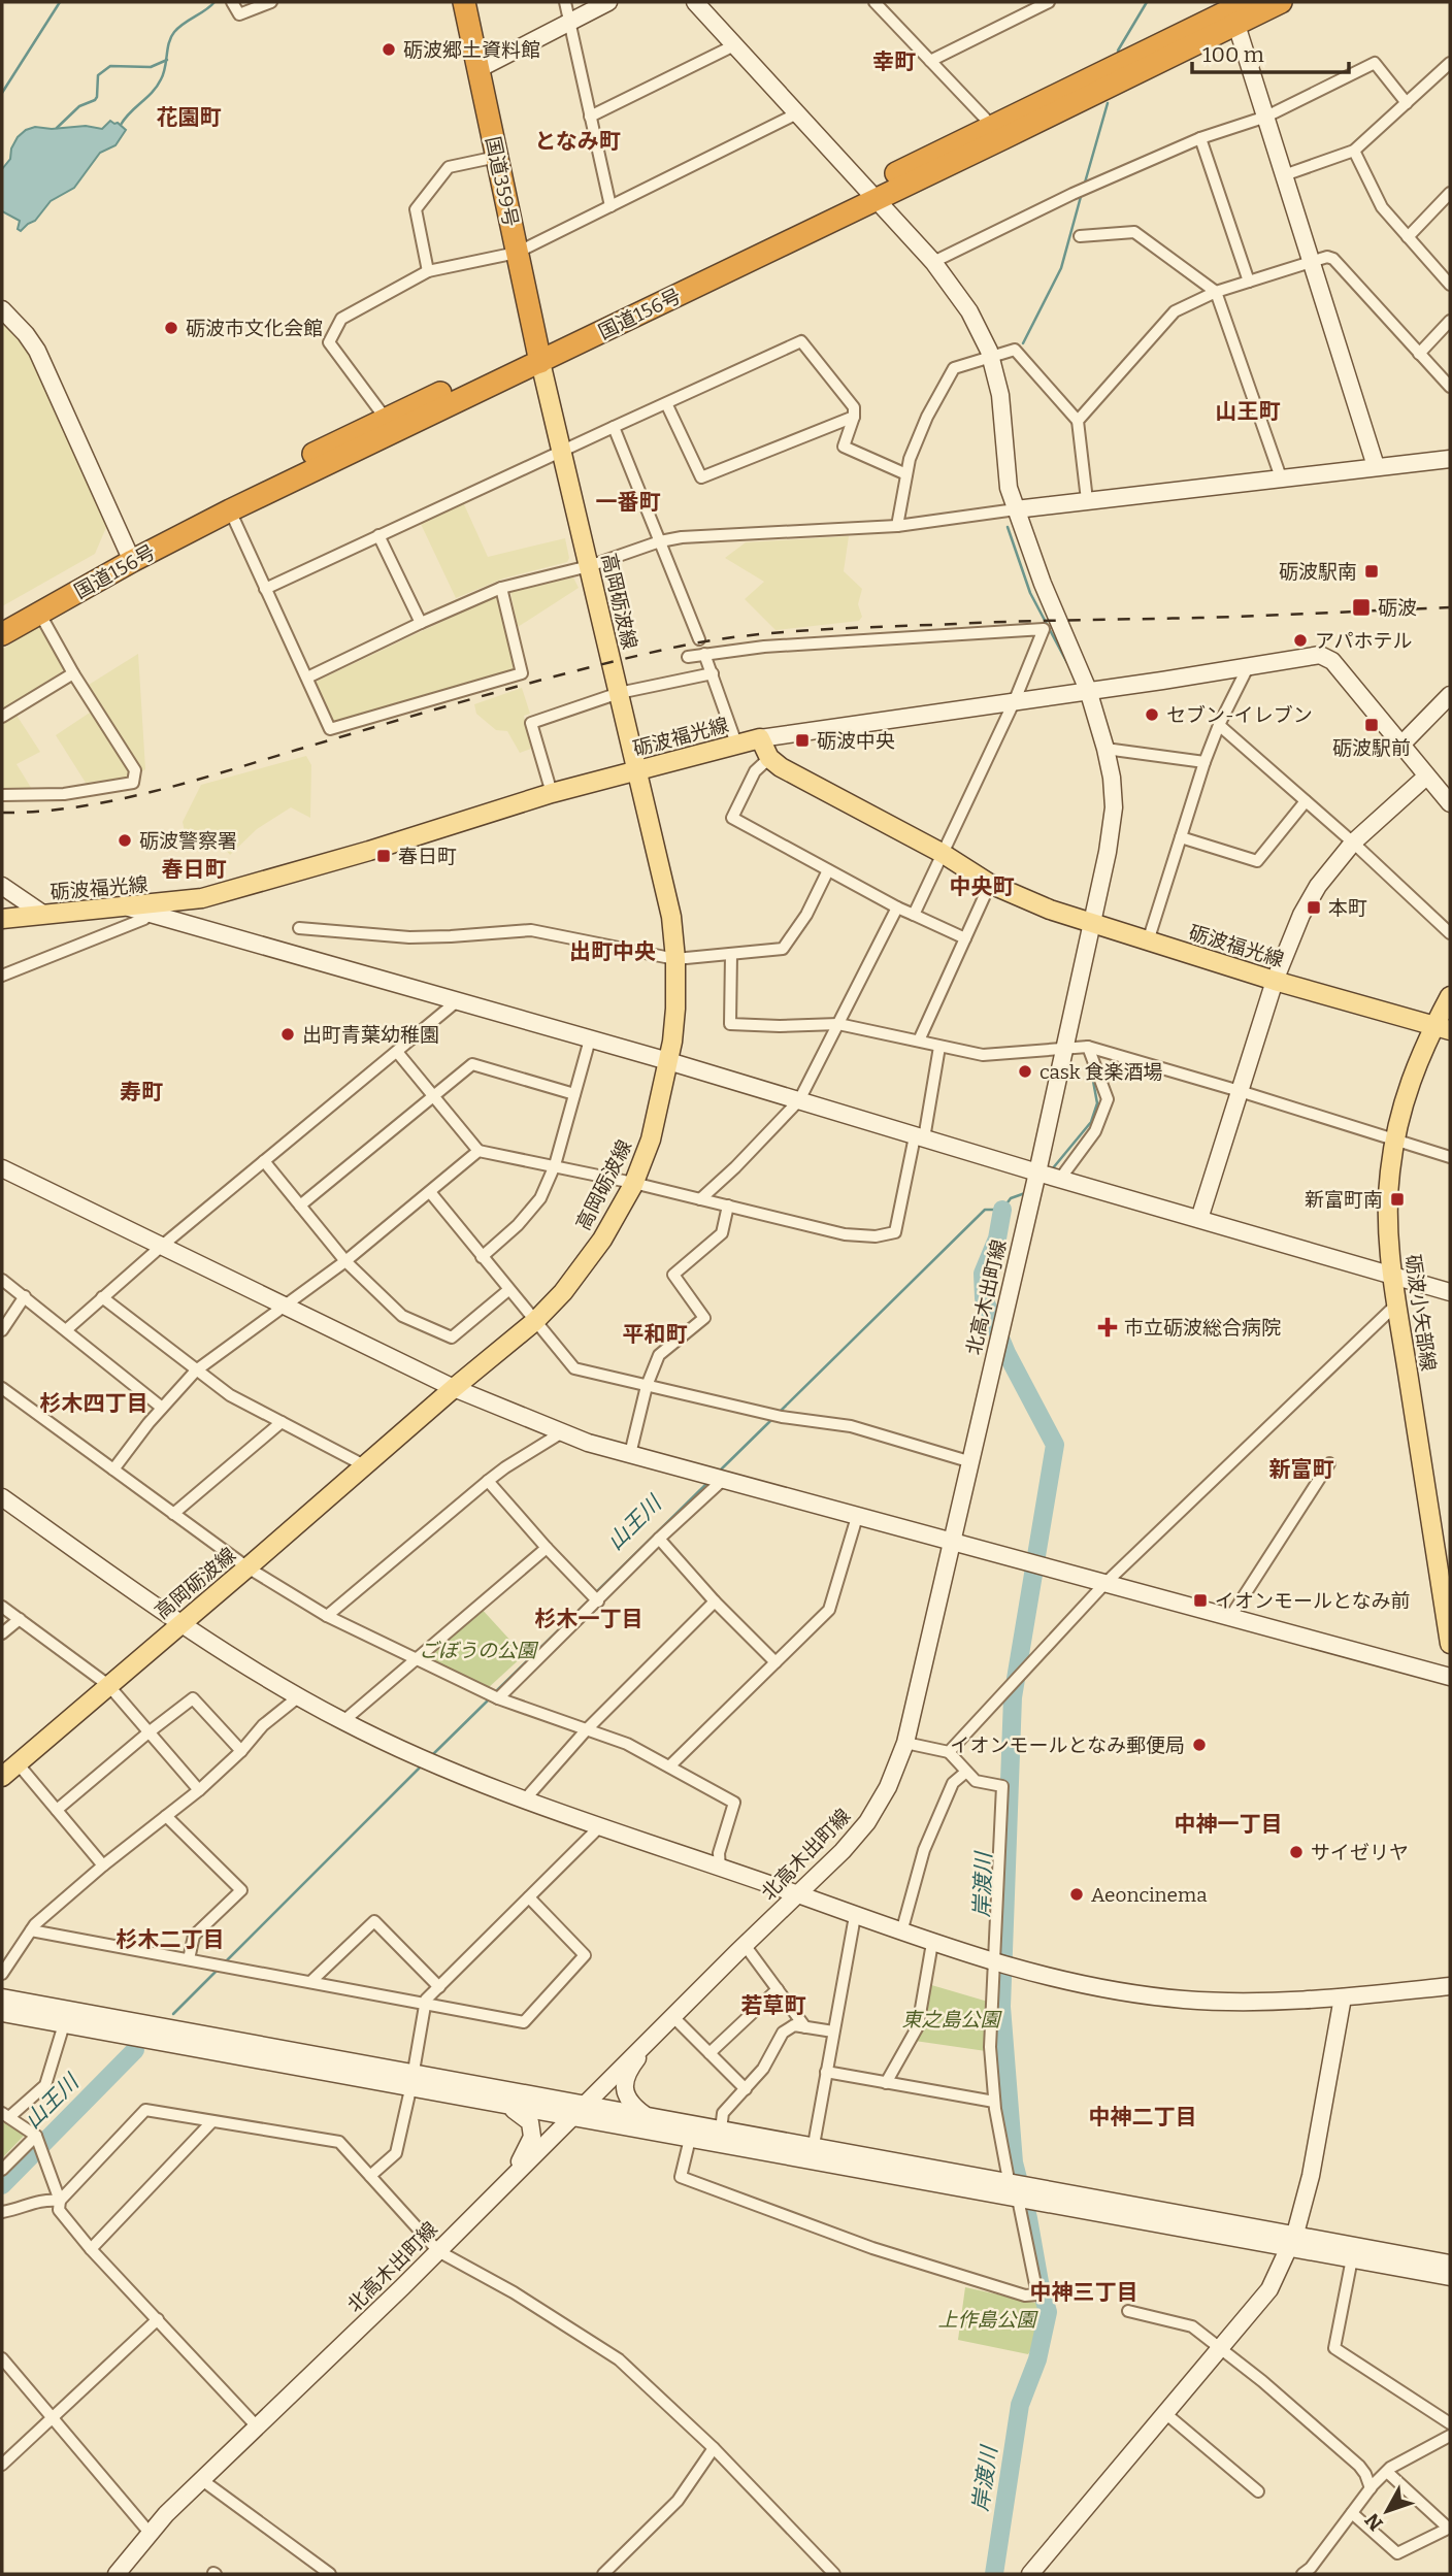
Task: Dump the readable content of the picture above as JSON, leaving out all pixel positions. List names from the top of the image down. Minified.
{"streets":{"highway":["国道359号","国道156号"],"main road":["高岡砺波線","砺波福光線","砺波小矢部線"],"street":["北高木出町線"]},"crossings":[["国道359号","国道156号"],["国道359号","高岡砺波線"],["国道156号","高岡砺波線"],["国道156号","北高木出町線"],["高岡砺波線","砺波福光線"],["砺波福光線","北高木出町線"],["砺波福光線","砺波小矢部線"]],"districts":["幸町","花園町","となみ町","山王町","一番町","春日町","中央町","出町中央","寿町","平和町","杉木四丁目","新富町","杉木一丁目","中神一丁目","杉木二丁目","若草町","中神二丁目","中神三丁目"],"water":["山王川","岸渡川"],"parks":["ごぼうの公園","東之島公園","上作島公園"],"places":{"other":["砺波郷土資料館","砺波市文化会館","アパホテル","セブン-イレブン","砺波警察署","出町青葉幼稚園","cask 食楽酒場","イオンモールとなみ郵便局","サイゼリヤ","Aeoncinema"],"transit":["砺波駅南","砺波","砺波駅前","砺波中央","春日町","本町","新富町南","イオンモールとなみ前"],"health":["市立砺波総合病院"]},"scale_bar":"100 m","north":"bottom left"}
